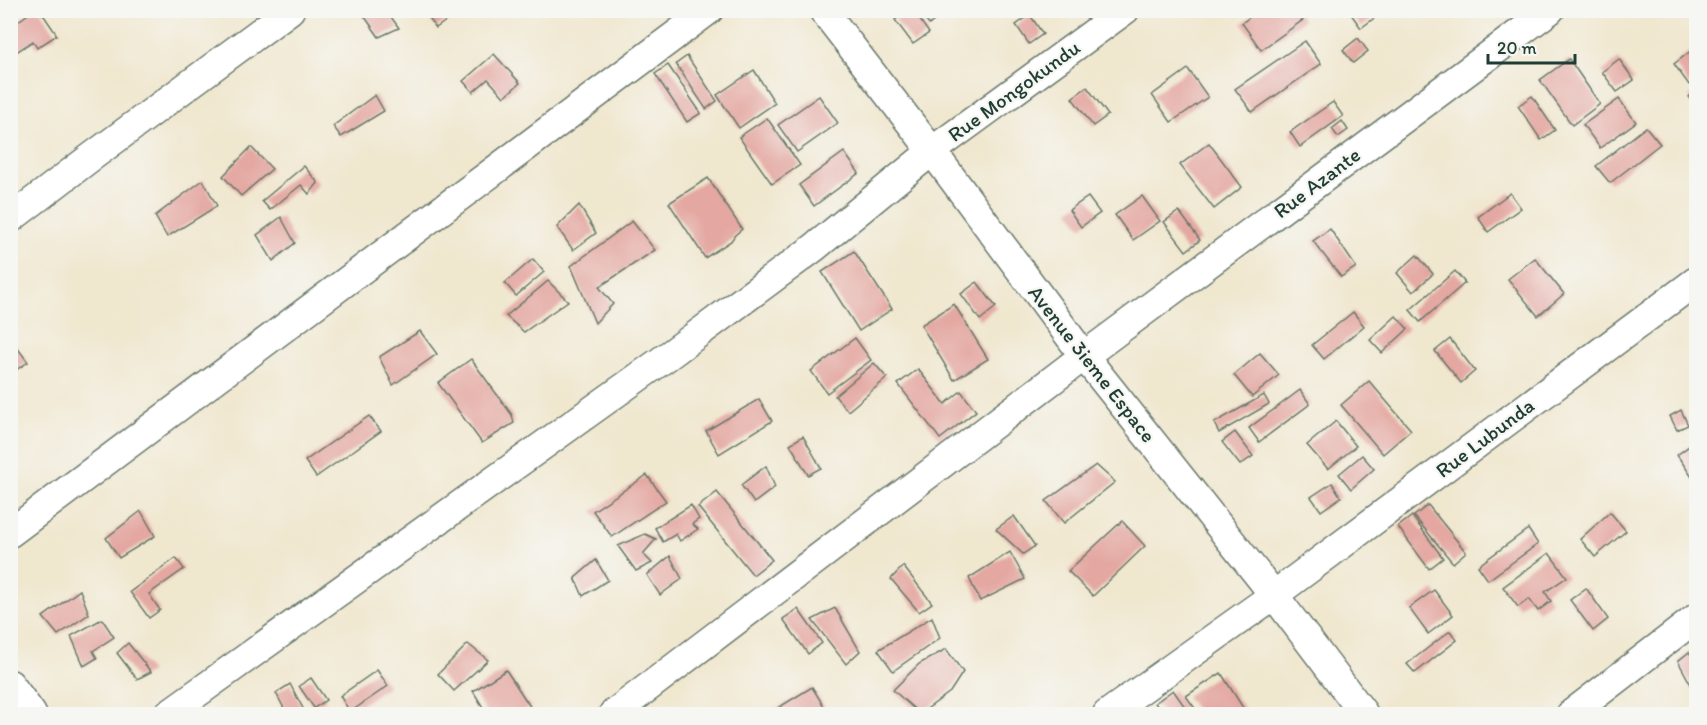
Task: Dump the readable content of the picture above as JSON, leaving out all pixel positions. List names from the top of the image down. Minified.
{"streets":{"street":["Rue Mongokundu","Rue Azante","Avenue 3ieme Espace","Rue Lubunda"]},"crossings":[["Rue Mongokundu","Avenue 3ieme Espace"],["Rue Azante","Avenue 3ieme Espace"],["Avenue 3ieme Espace","Rue Lubunda"]],"scale_bar":"20 m"}
